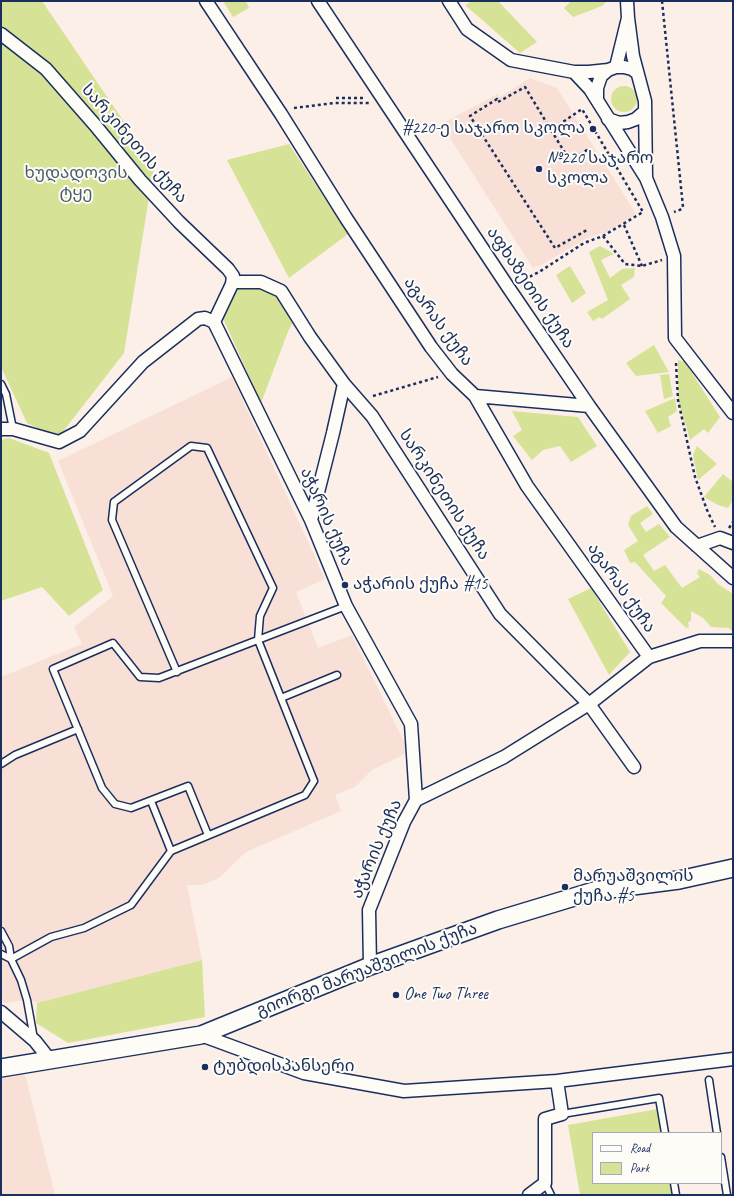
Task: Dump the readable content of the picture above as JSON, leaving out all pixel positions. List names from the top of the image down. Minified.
{"streets":{"street":["სარკინეთის ქუჩა","აფხაზეთის ქუჩა","აგარას ქუჩა","აჭარის ქუჩა","გიორგი მარუაშვილის ქუჩა"]},"crossings":[["აჭარის ქუჩა","გიორგი მარუაშვილის ქუჩა"]],"parks":["ხუდადოვის ტყე"],"places":["#220-ე საჯარო სკოლა","№220 საჯარო სკოლა","აჭარის ქუჩა #15","მარუაშვილის ქუჩა #5","One Two Three","ტუბდისპანსერი"],"legend":["Road","Park"]}
